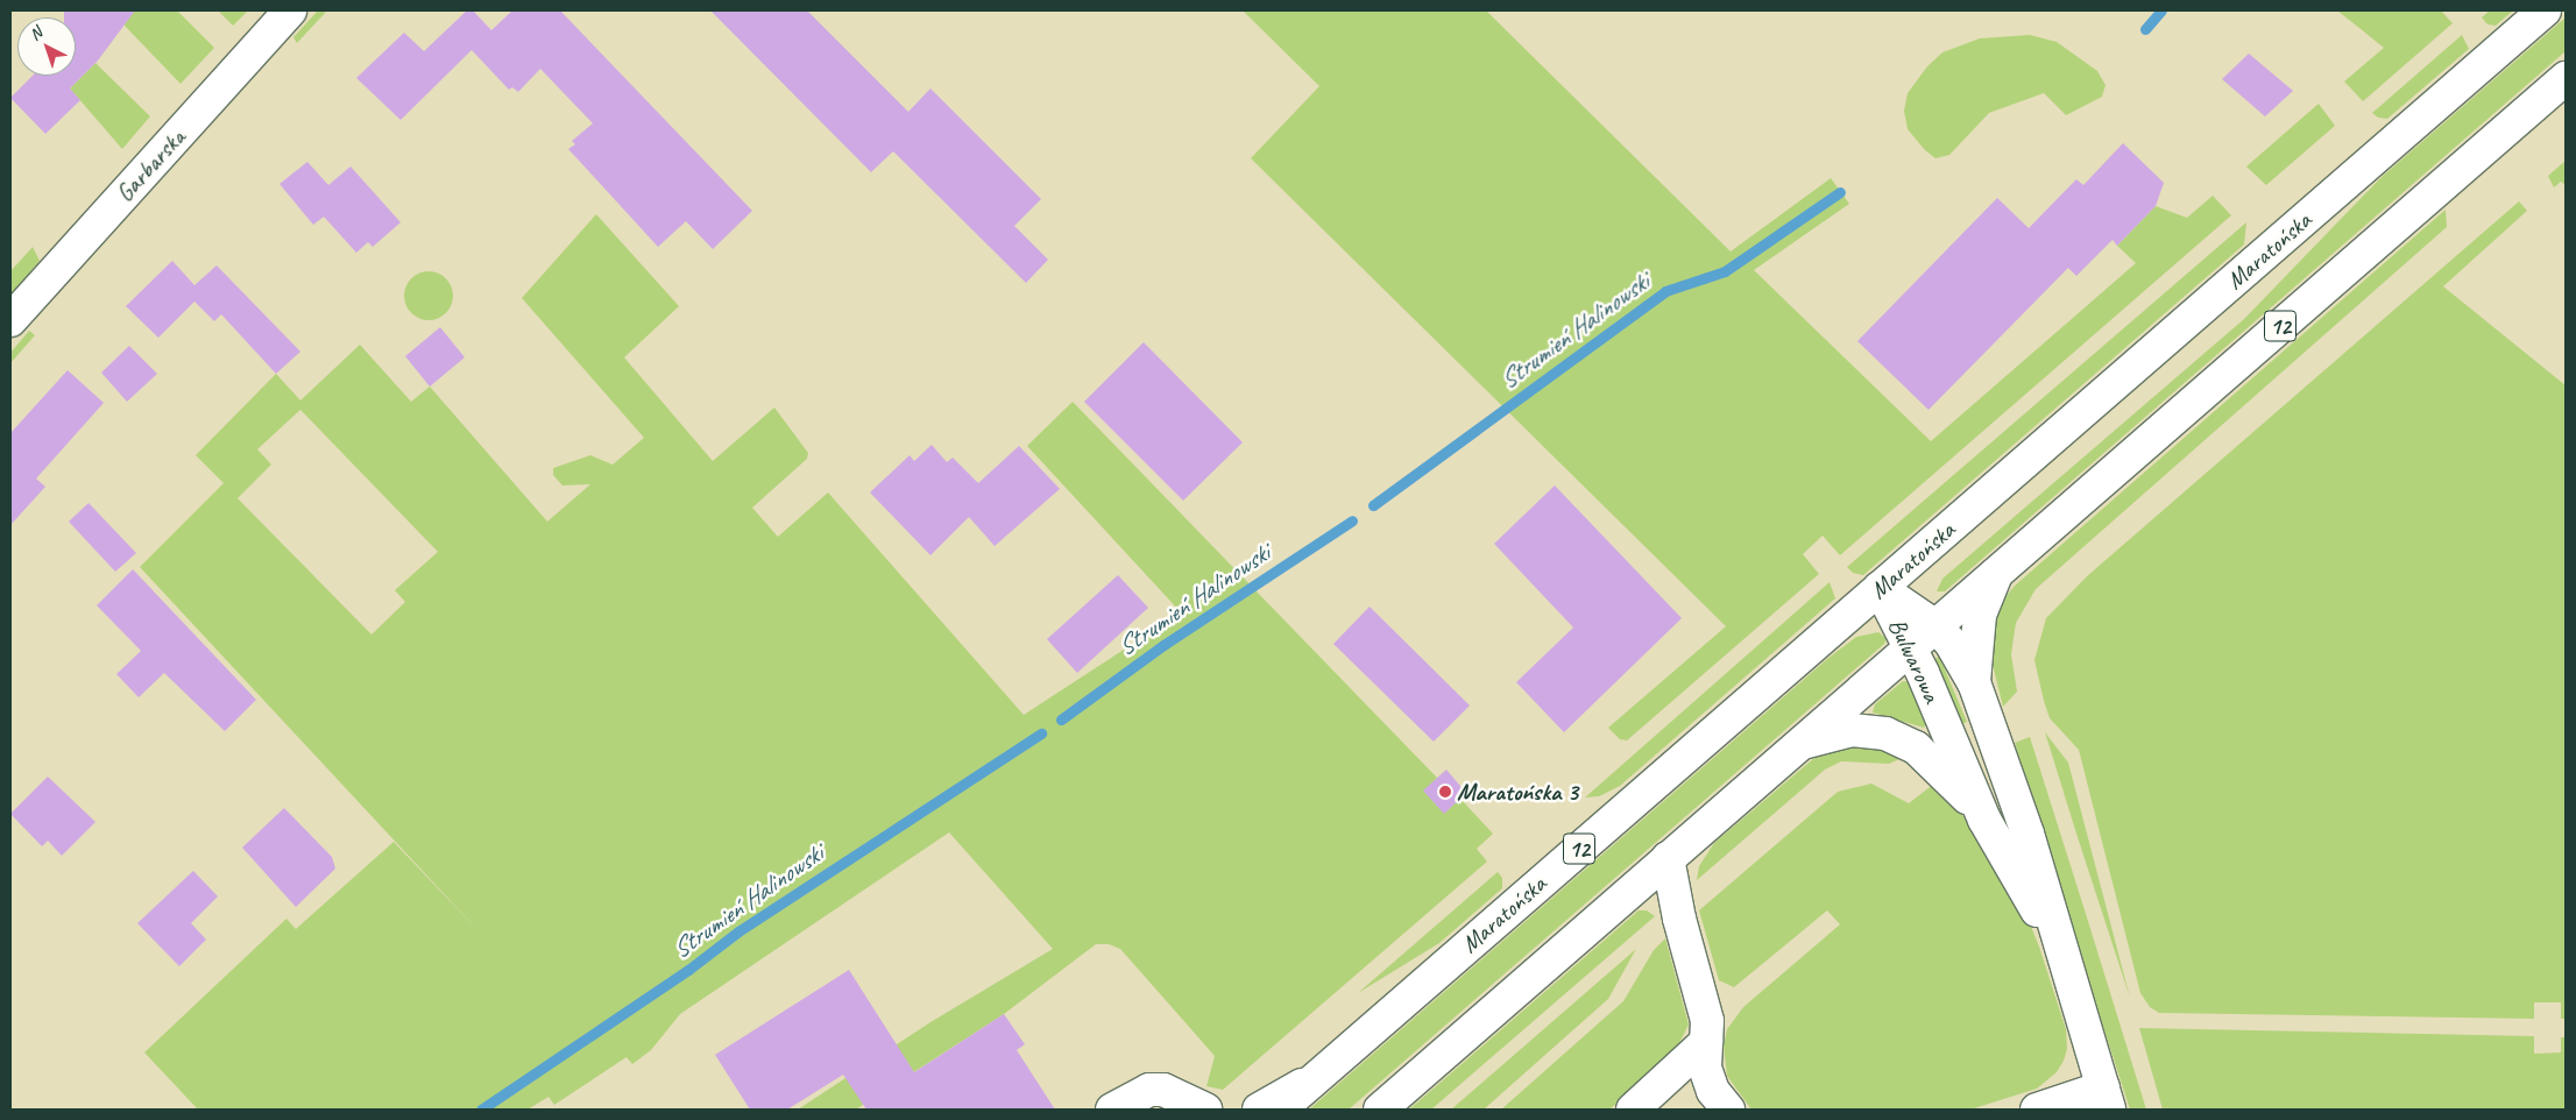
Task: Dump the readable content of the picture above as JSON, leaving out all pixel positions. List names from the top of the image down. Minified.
{"streets":{"main road":["Garbarska","Maratońska","12","Bulwarowa"]},"crossings":[["Maratońska","Bulwarowa"],["12","Bulwarowa"]],"water":["Strumień Halinowski"],"places":["Maratońska 3"],"north":"top left"}
